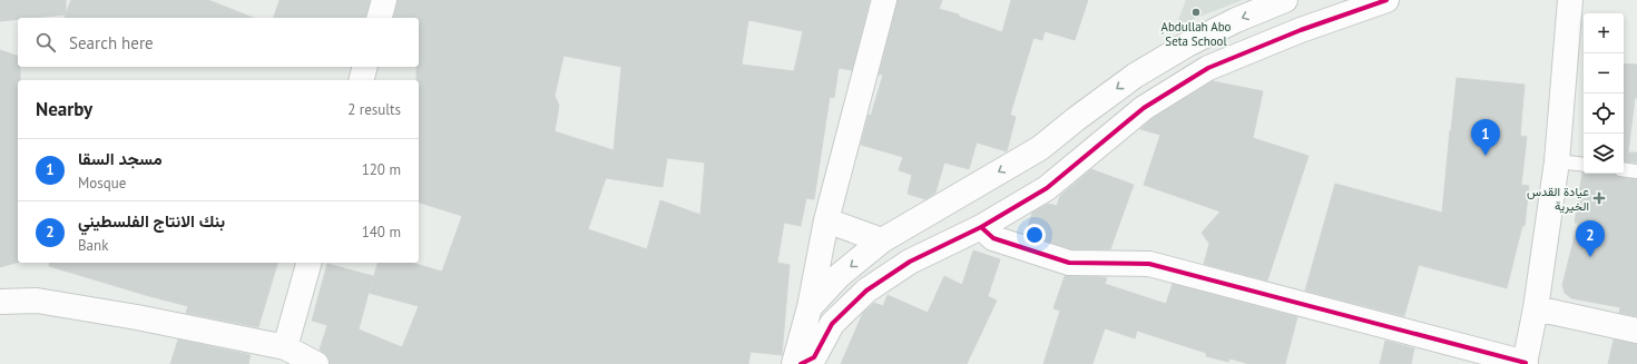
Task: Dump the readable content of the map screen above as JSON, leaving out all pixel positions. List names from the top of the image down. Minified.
{"places":{"other":["ِAbdullah Abo Seta School"],"health":["عيادة القدس الخيرية"]},"page":{"map_buttons":["+","−"],"search":"Search here","heading":["Nearby","2 results"],"pins":["1","2"],"list":[{"mark":"1","name":"مسجد السقا","note":"Mosque","value":"120 m"},{"mark":"2","name":"بنك الانتاج الفلسطيني","note":"Bank","value":"140 m"}]}}
